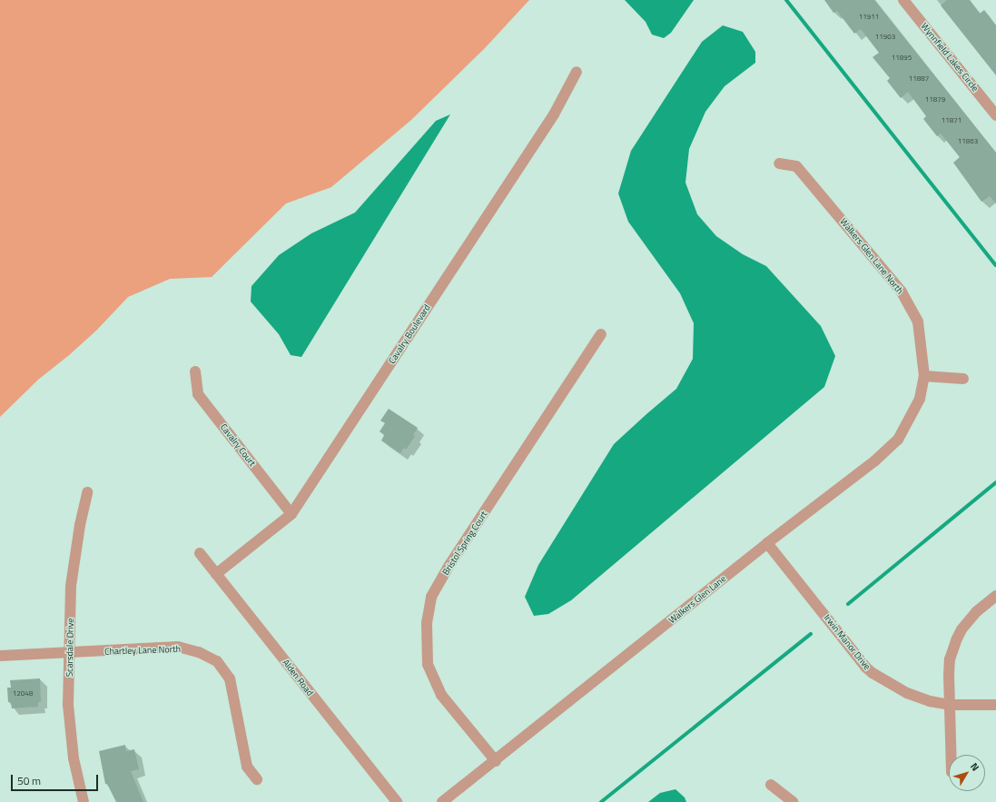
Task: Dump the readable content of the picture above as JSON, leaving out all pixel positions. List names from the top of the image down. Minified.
{"streets":{"street":["Wynnfield Lakes Circle","Walkers Glen Lane North","Cavalry Boulevard","Cavalry Court","Bristol Spring Court","Walkers Glen Lane","Irwin Manor Drive","Scarsdale Drive","Chartley Lane North","Alden Road"]},"crossings":[["Walkers Glen Lane North","Walkers Glen Lane"],["Cavalry Boulevard","Cavalry Court"],["Cavalry Boulevard","Alden Road"],["Bristol Spring Court","Walkers Glen Lane"],["Walkers Glen Lane","Irwin Manor Drive"],["Scarsdale Drive","Chartley Lane North"]],"house_numbers":["11911","11903","11895","11887","11879","11871","11863","12048"],"scale_bar":"50 m","north":"top right"}
